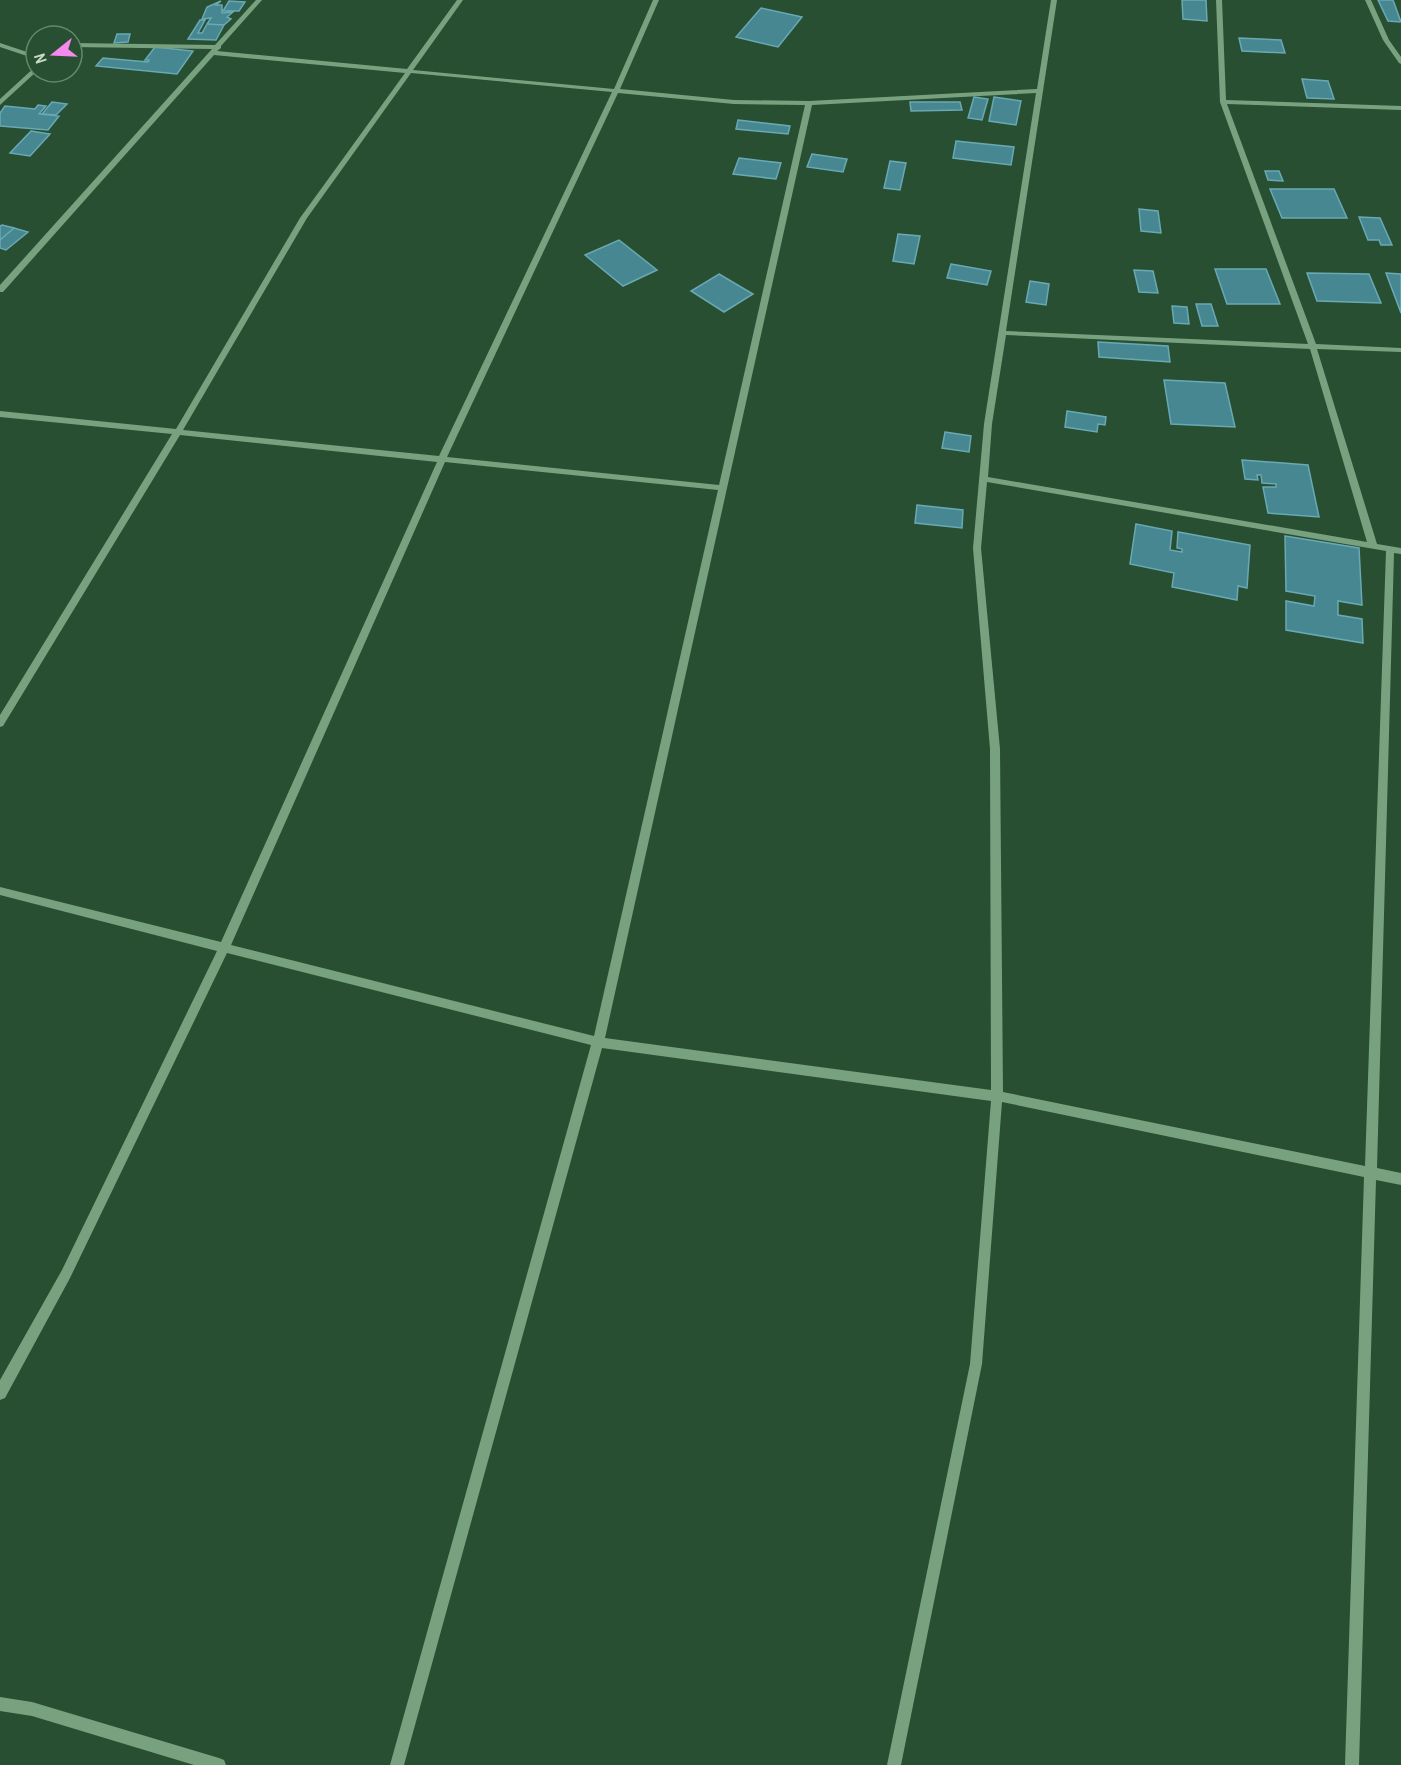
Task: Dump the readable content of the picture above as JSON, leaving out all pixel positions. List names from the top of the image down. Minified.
{"north":"left"}
